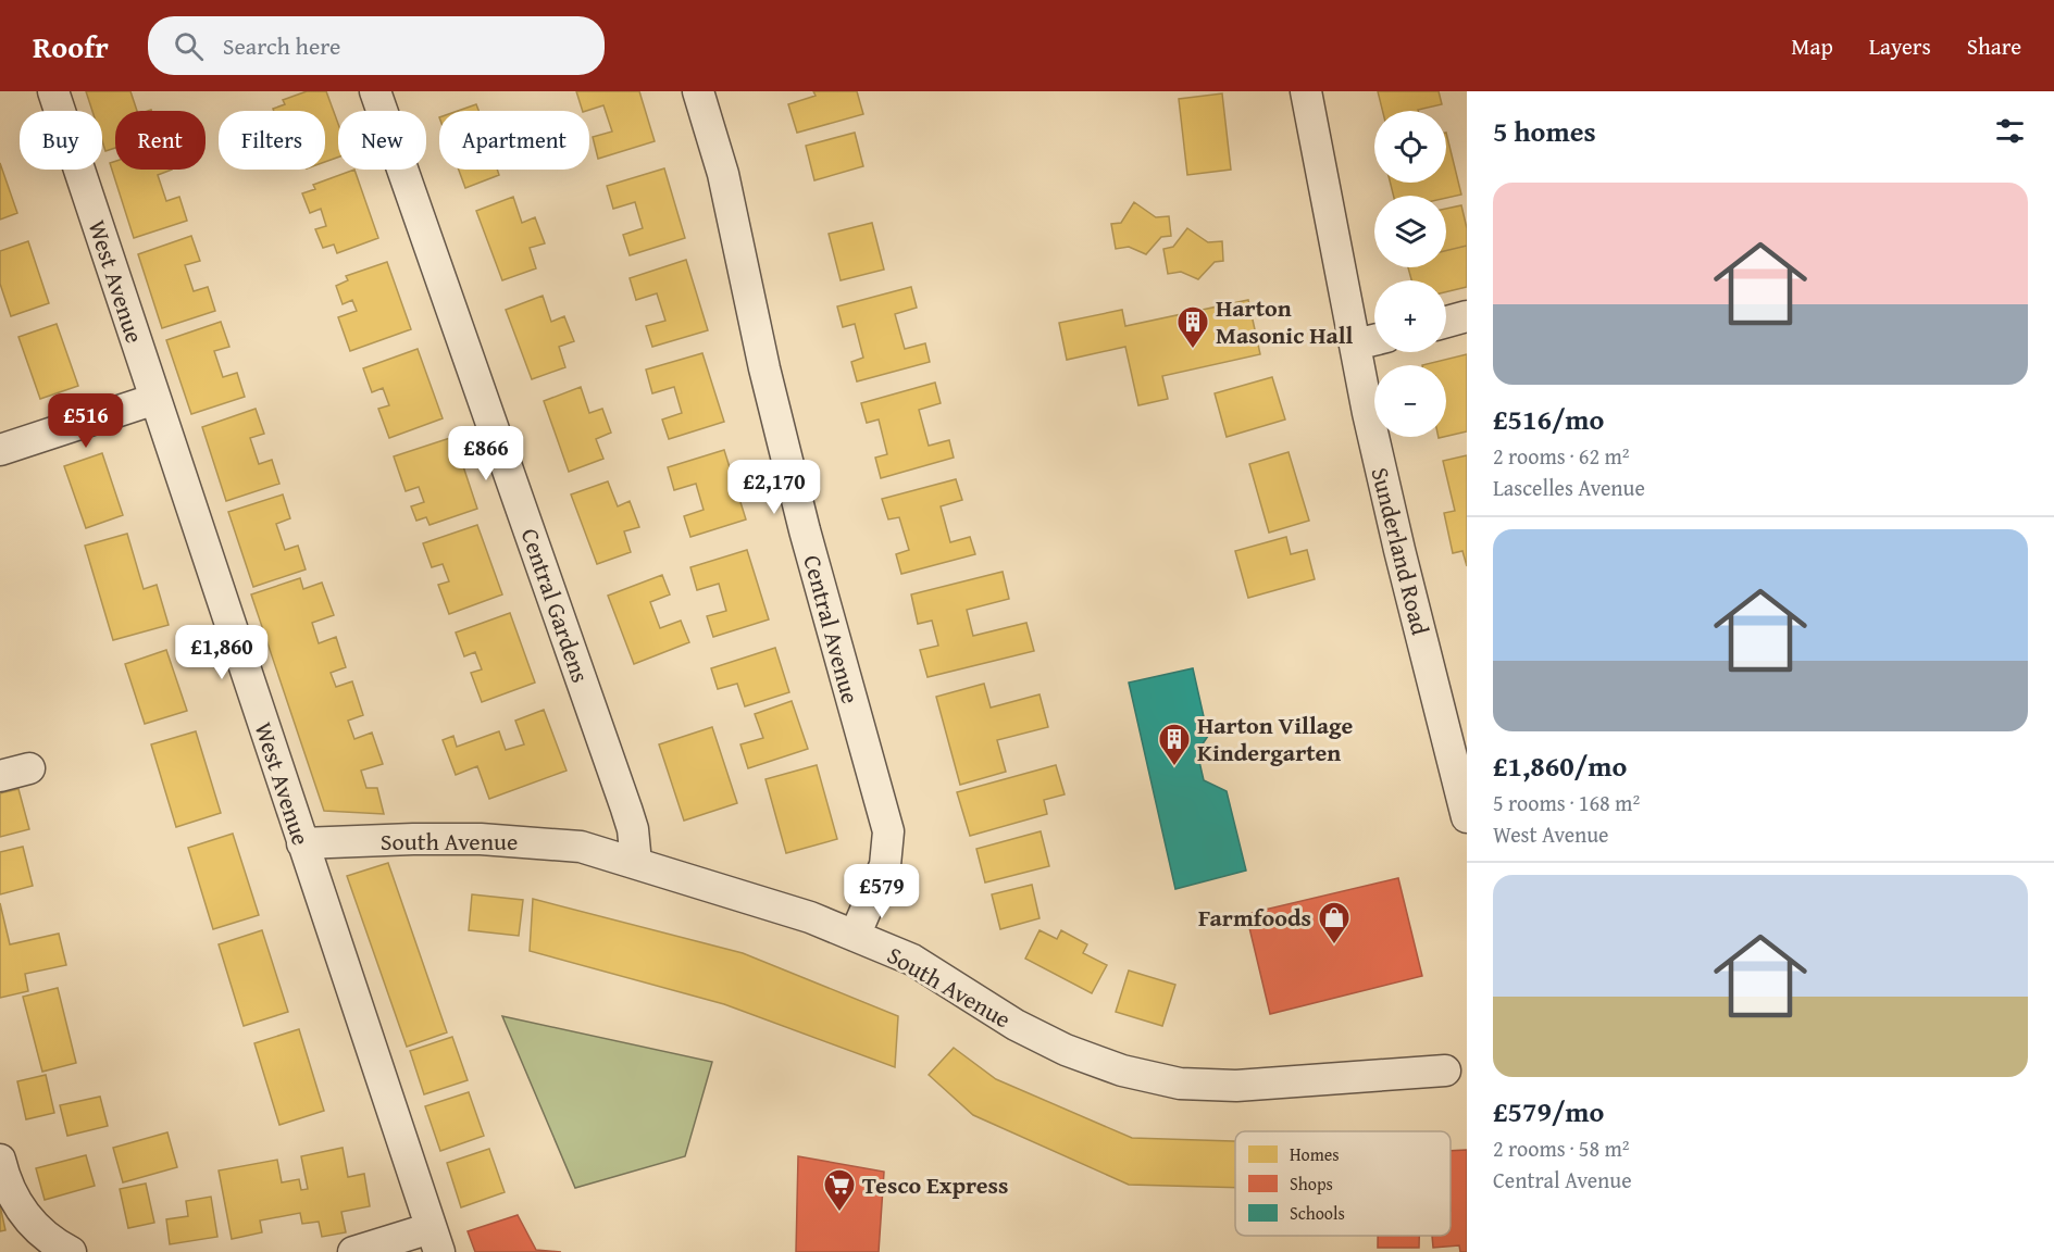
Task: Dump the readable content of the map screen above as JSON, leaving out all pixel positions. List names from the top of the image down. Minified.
{"streets":{"street":["West Avenue","Sunderland Road","Central Gardens","Central Avenue","South Avenue"]},"crossings":[["West Avenue","South Avenue"],["Central Gardens","South Avenue"],["Central Avenue","South Avenue"]],"places":{"building":["Harton Masonic Hall","Harton Village Kindergarten"],"shop":["Farmfoods"],"supermarket":["Tesco Express"]},"legend":["Homes","Shops","Schools"],"page":{"header":"Roofr","search":"Search here","nav":["Map","Layers","Share"],"heading":"5 homes","map_buttons":["+","−"],"chip":["Buy","Rent","Filters","New","Apartment"],"list":[{"name":"£516/mo","note":"2 rooms · 62 m² · Lascelles Avenue"},{"name":"£1,860/mo","note":"5 rooms · 168 m² · West Avenue"},{"name":"£579/mo","note":"2 rooms · 58 m² · Central Avenue"}],"price":["£516","£866","£2,170","£1,860","£579"]}}
